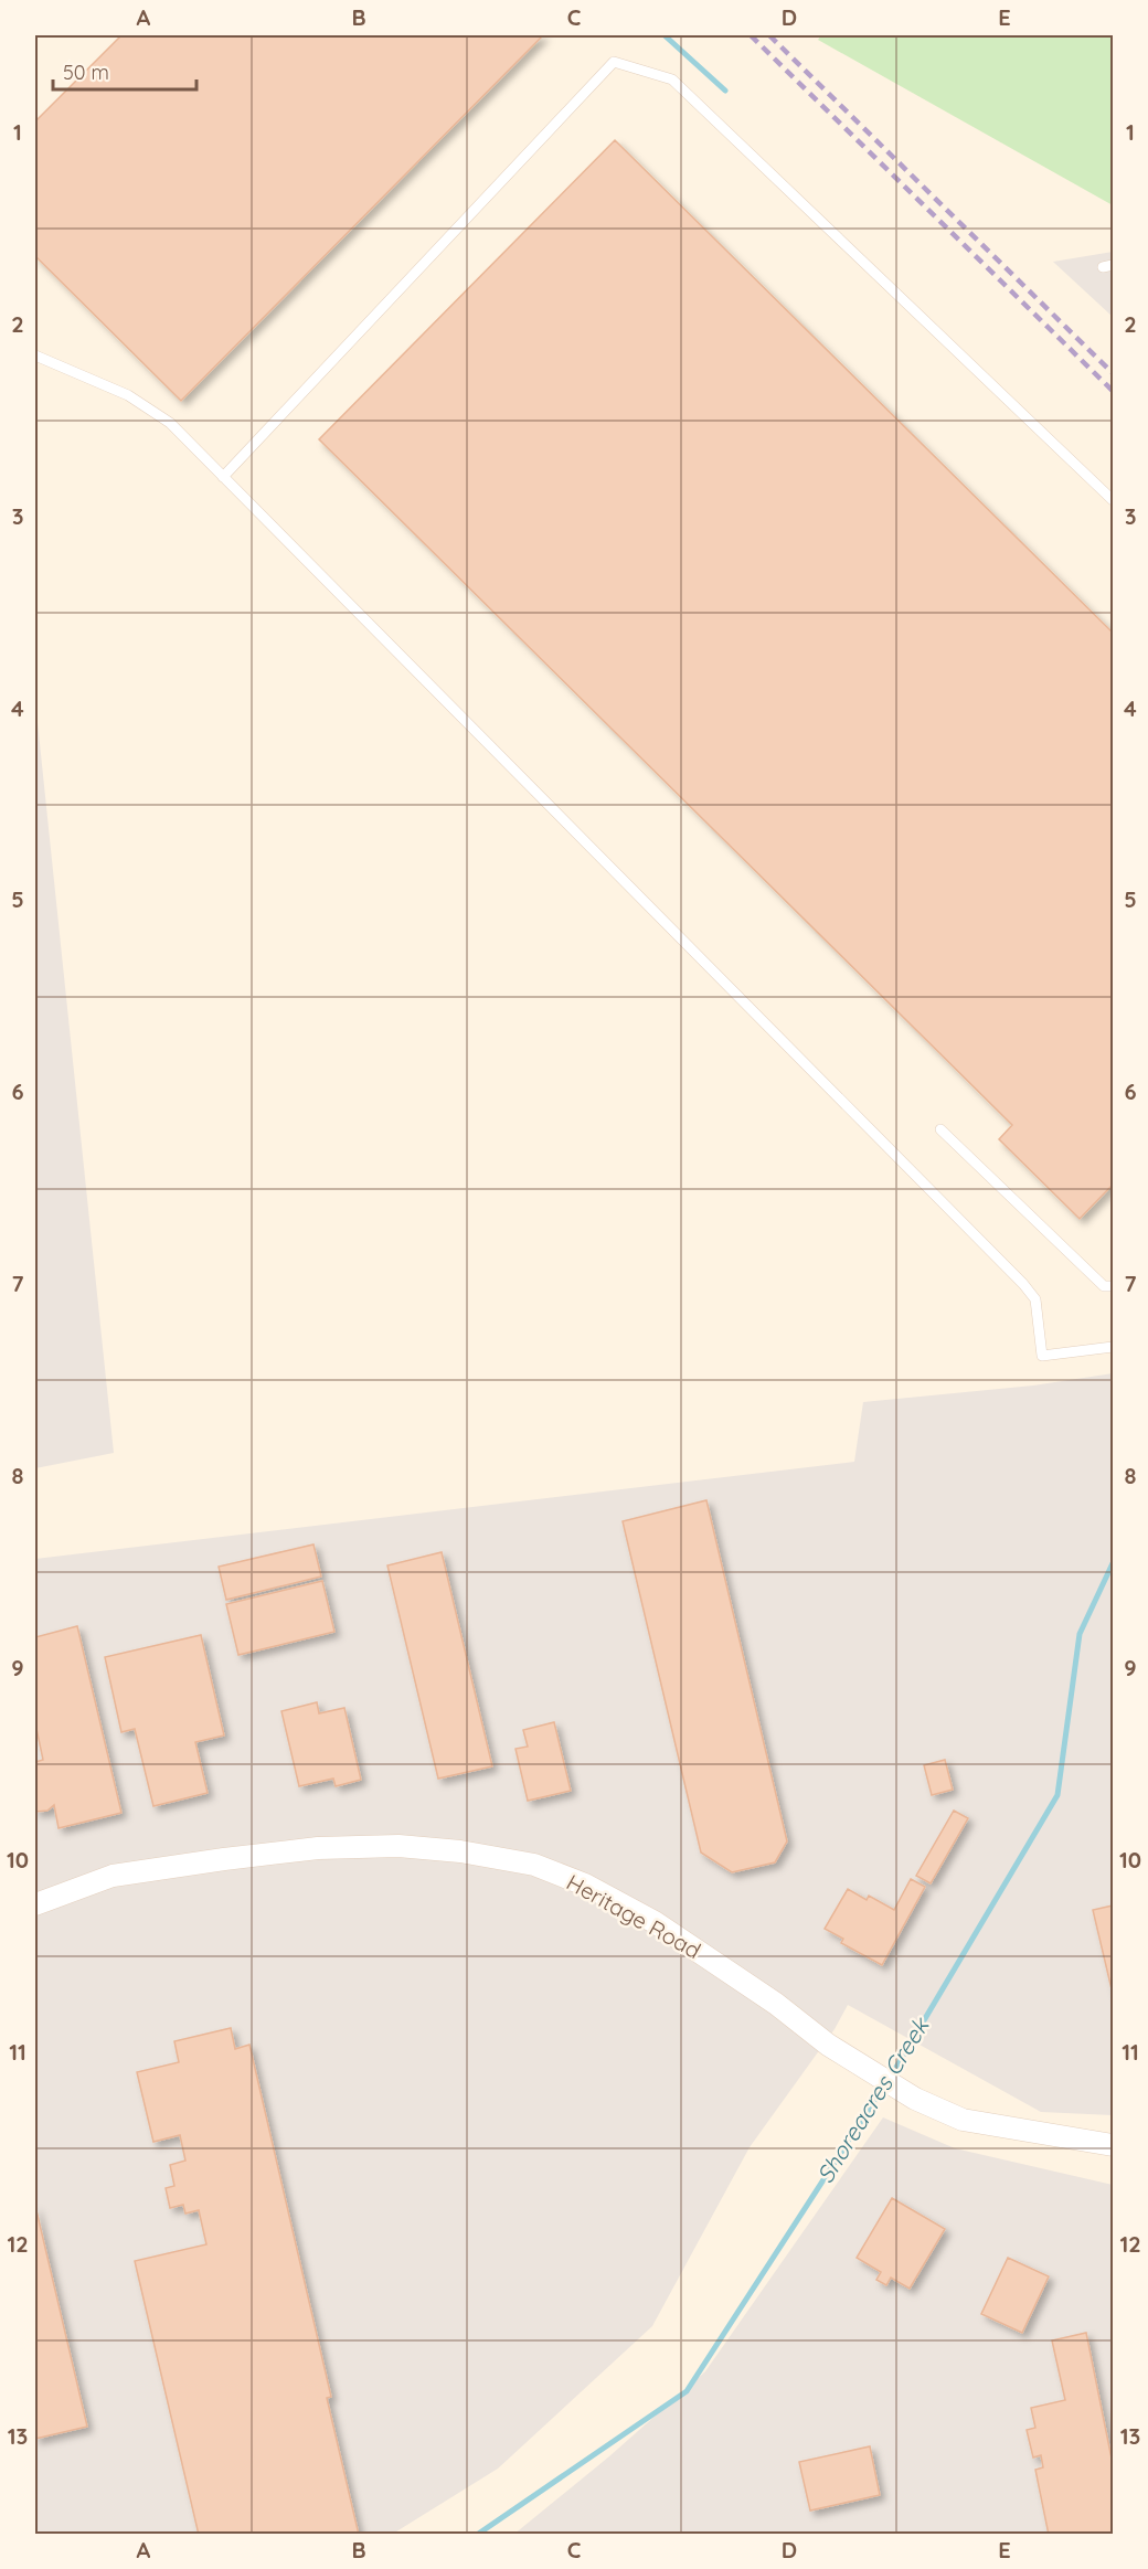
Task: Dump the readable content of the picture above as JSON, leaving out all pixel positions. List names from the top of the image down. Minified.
{"streets":{"street":["Heritage Road"]},"water":["Shoreacres Creek"],"scale_bar":"50 m","grid":{"columns":["A","B","C","D","E"],"rows":["1","2","3","4","5","6","7","8","9","10","11","12","13"]}}
